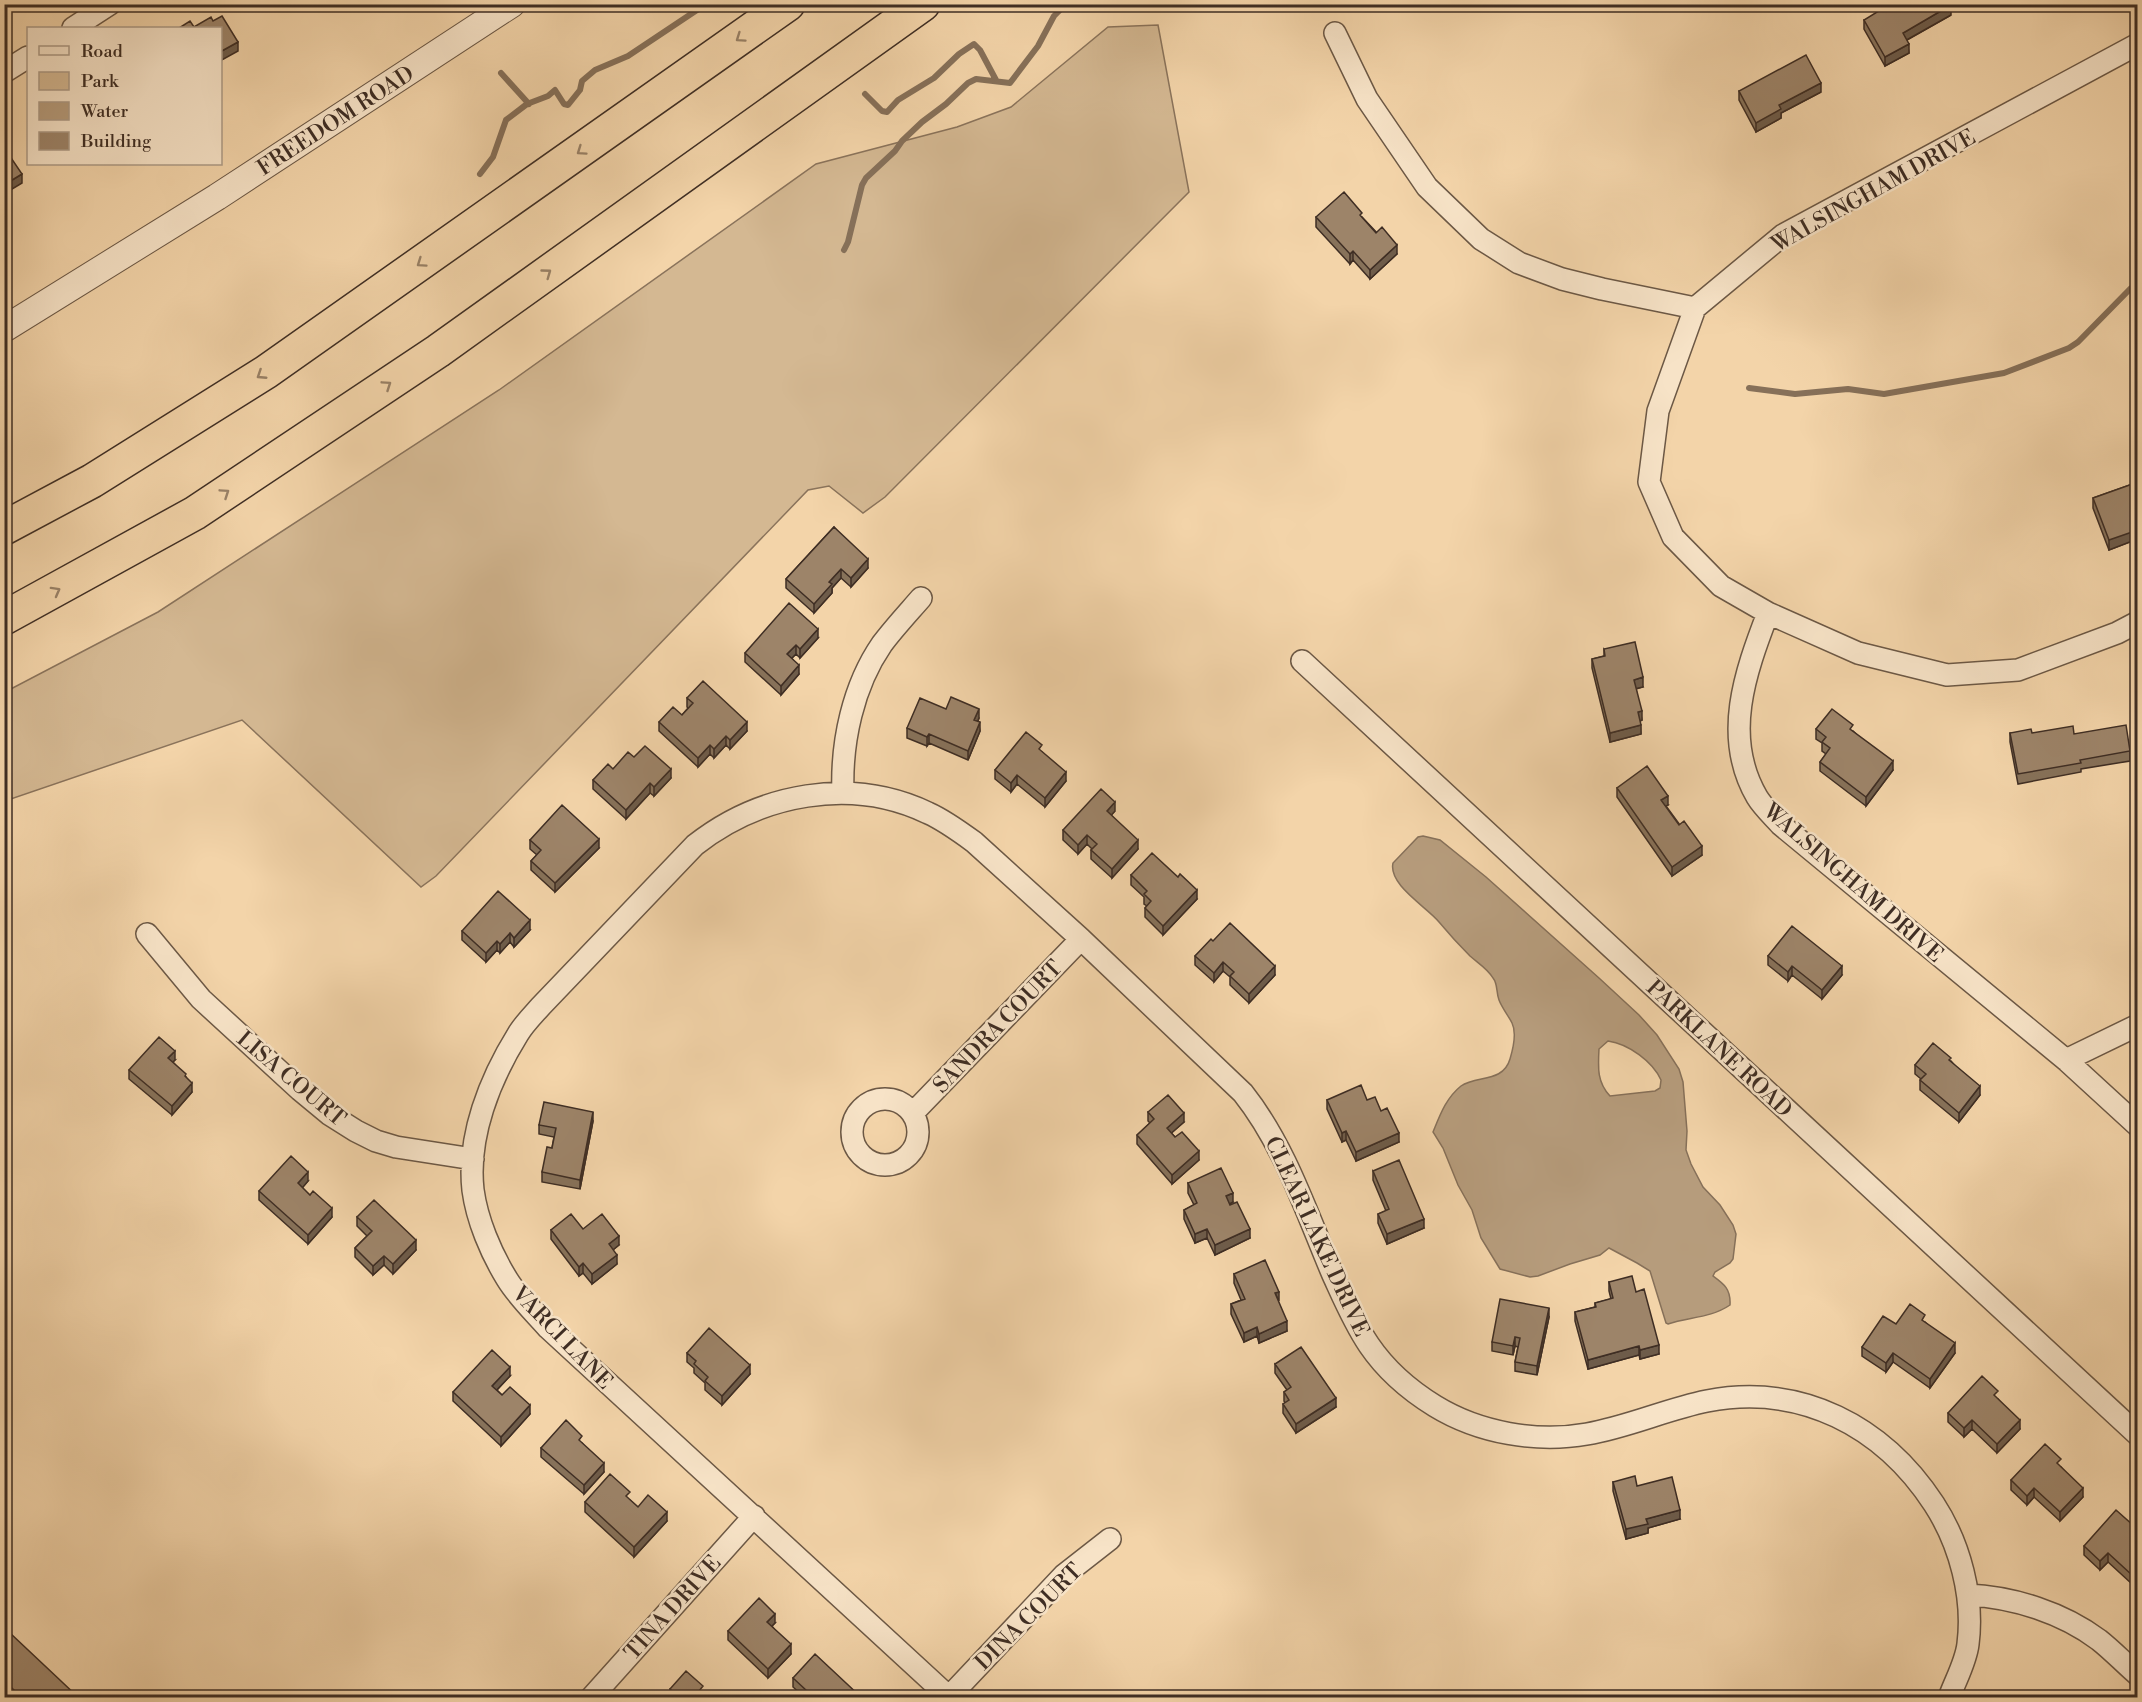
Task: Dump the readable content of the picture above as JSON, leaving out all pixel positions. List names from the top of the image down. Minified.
{"streets":{"street":["FREEDOM ROAD","WALSINGHAM DRIVE","SANDRA COURT","PARKLANE ROAD","LISA COURT","CLEAR LAKE DRIVE","VARCI LANE","TINA DRIVE","DINA COURT"]},"crossings":[["SANDRA COURT","CLEAR LAKE DRIVE"],["LISA COURT","VARCI LANE"],["CLEAR LAKE DRIVE","VARCI LANE"],["VARCI LANE","TINA DRIVE"],["VARCI LANE","DINA COURT"]],"legend":["Road","Park","Water","Building"]}
